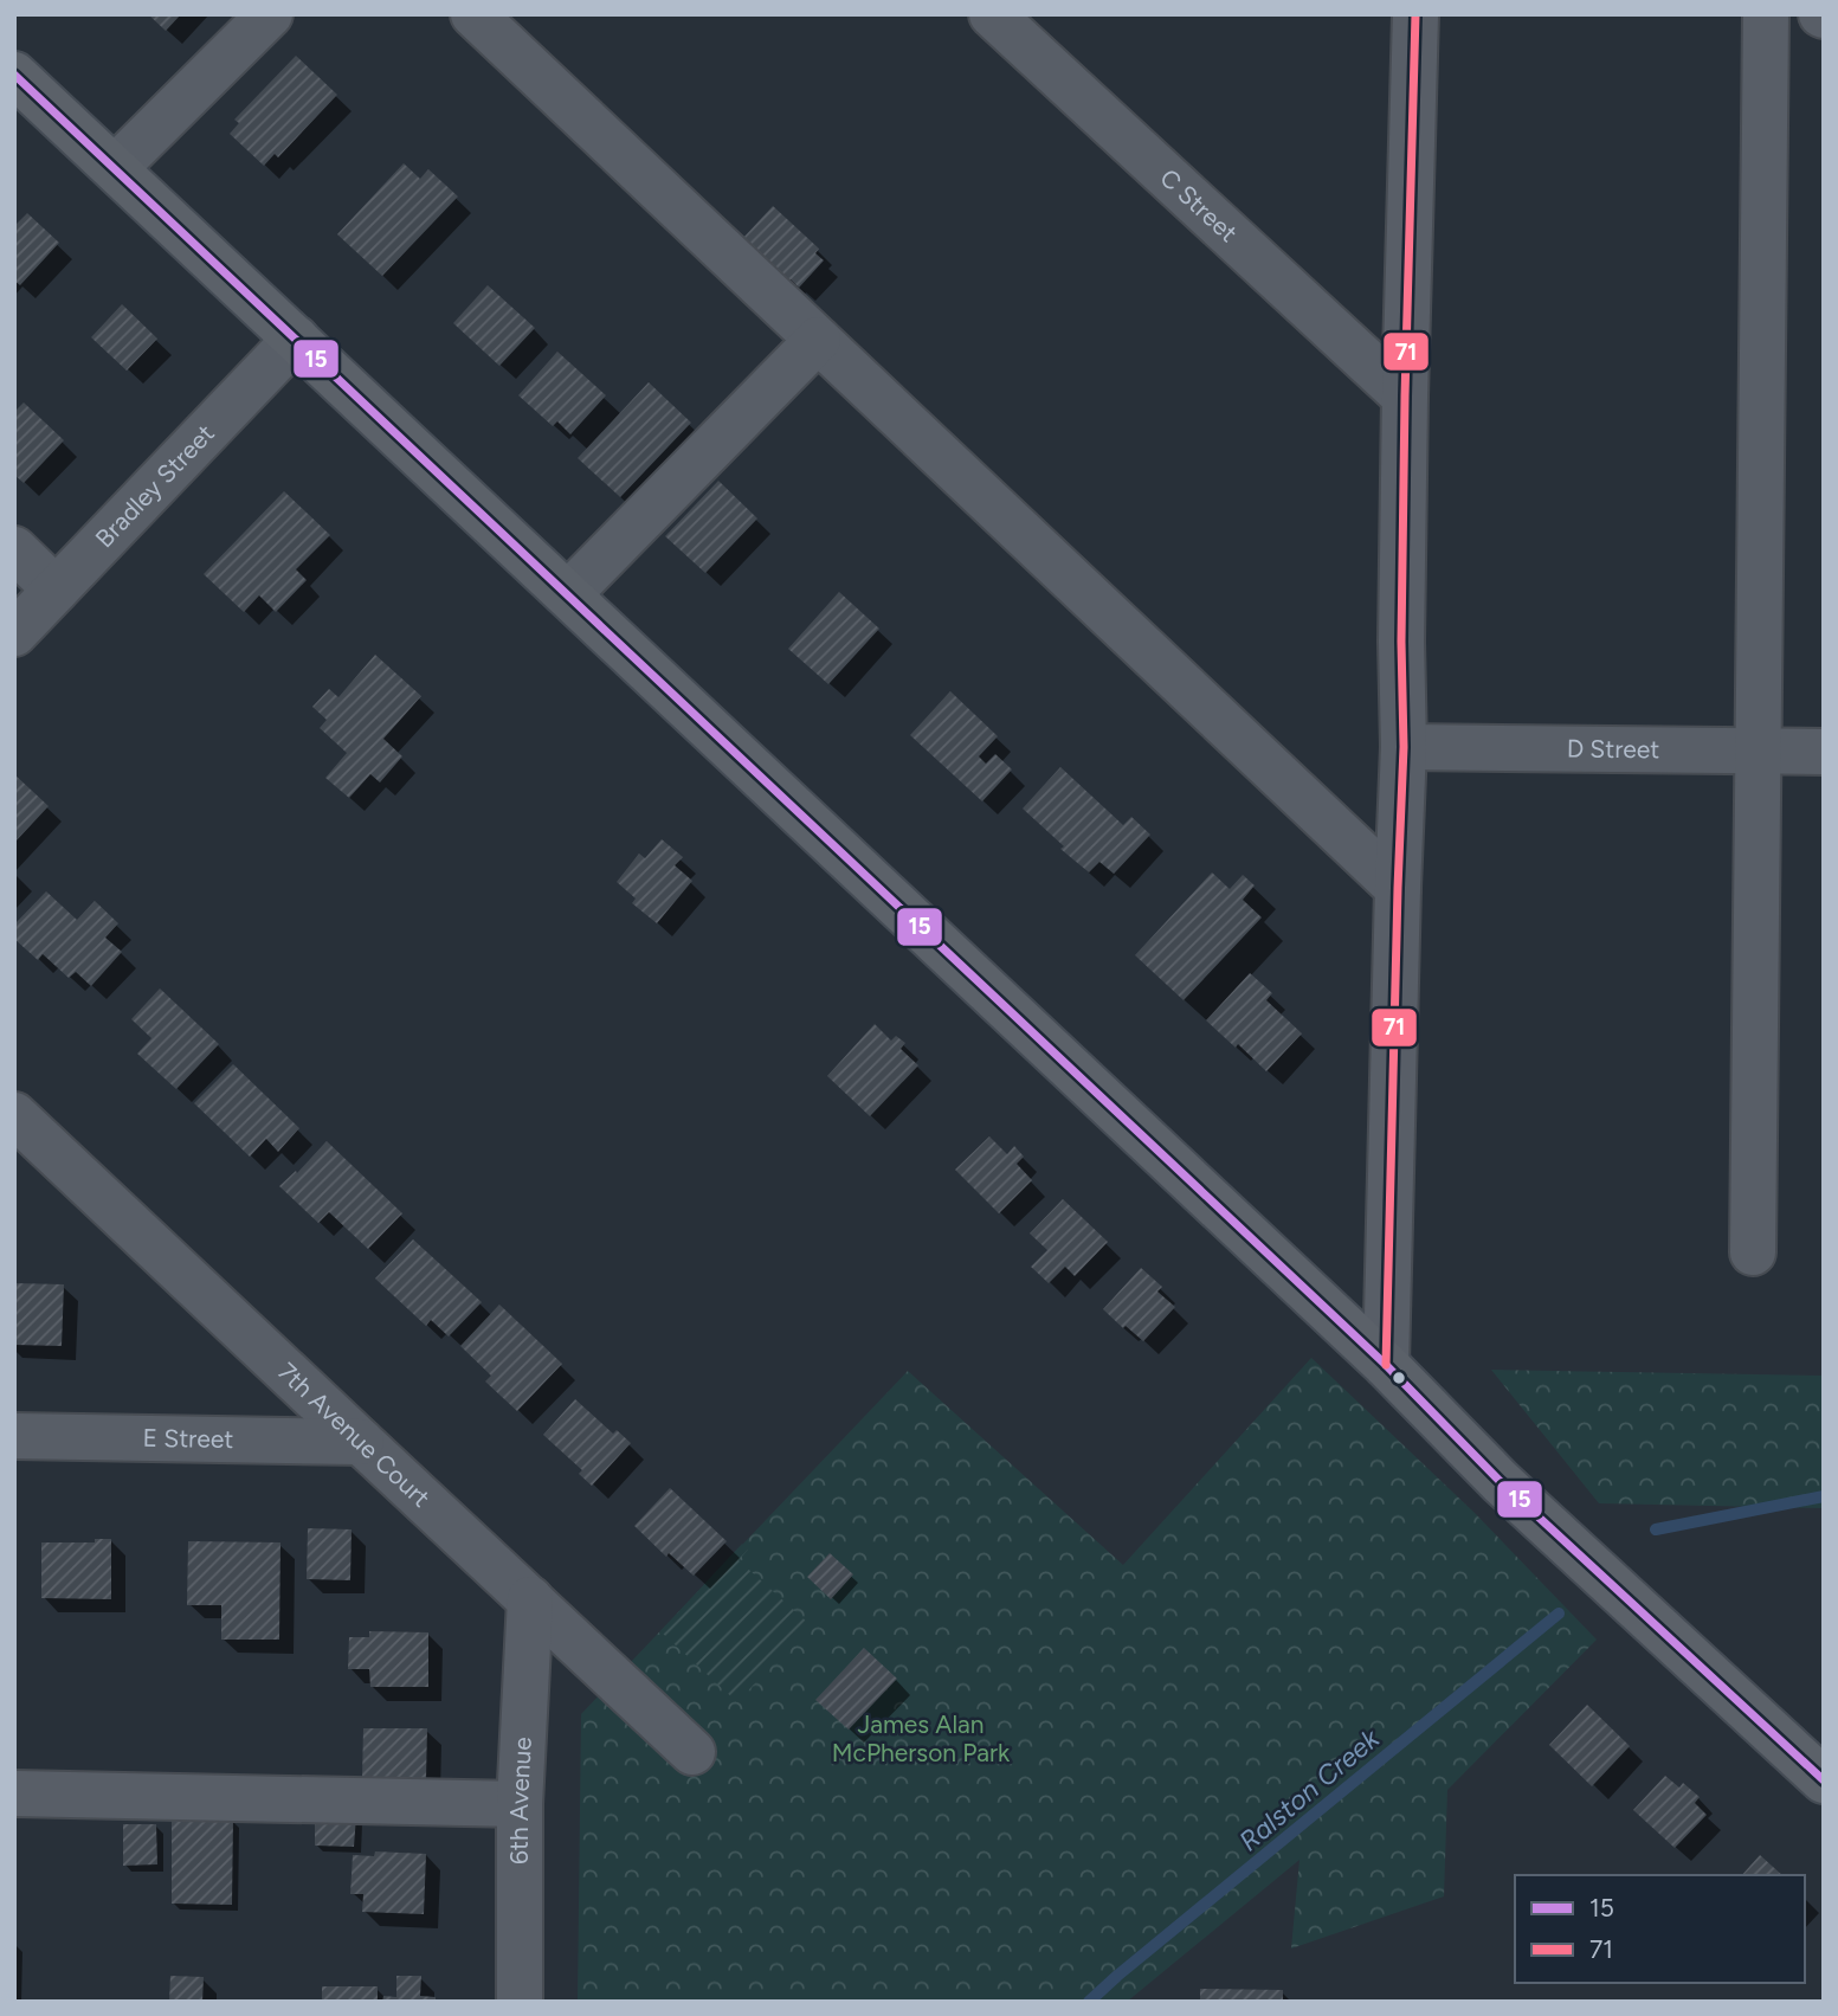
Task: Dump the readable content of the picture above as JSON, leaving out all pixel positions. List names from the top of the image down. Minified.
{"streets":{"street":["C Street","Bradley Street","D Street","7th Avenue Court","E Street","6th Avenue"]},"crossings":[["7th Avenue Court","E Street"],["7th Avenue Court","6th Avenue"]],"water":["Ralston Creek"],"parks":["James Alan McPherson Park"],"lines":["transit line 71","transit line 15"],"legend":["15","71"]}
